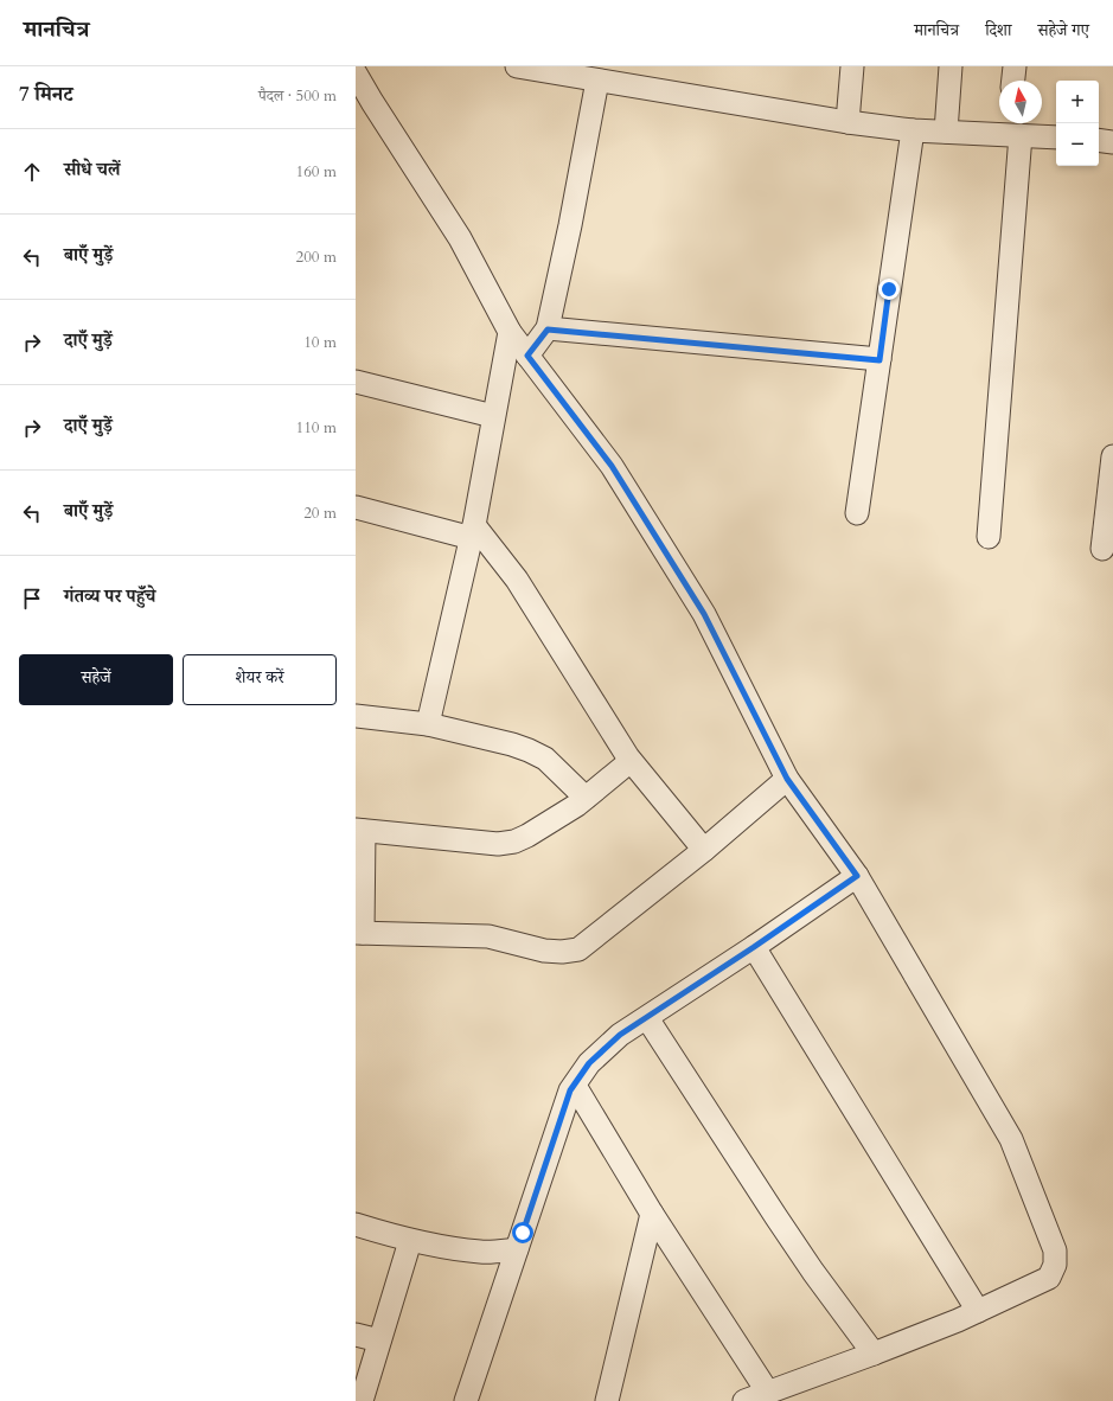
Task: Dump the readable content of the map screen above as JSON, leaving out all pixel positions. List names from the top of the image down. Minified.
{"north":"top","page":{"header":"मानचित्र","nav":["मानचित्र","दिशा","सहेजे गए"],"heading":["7 मिनट","पैदल · 500 m"],"map_buttons":["+","−"],"list":[["सीधे चलें","160 m"],["बाएँ मुड़ें","200 m"],["दाएँ मुड़ें","10 m"],["दाएँ मुड़ें","110 m"],["बाएँ मुड़ें","20 m"],"गंतव्य पर पहुँचे"],"buttons":["सहेजें","शेयर करें"]}}
